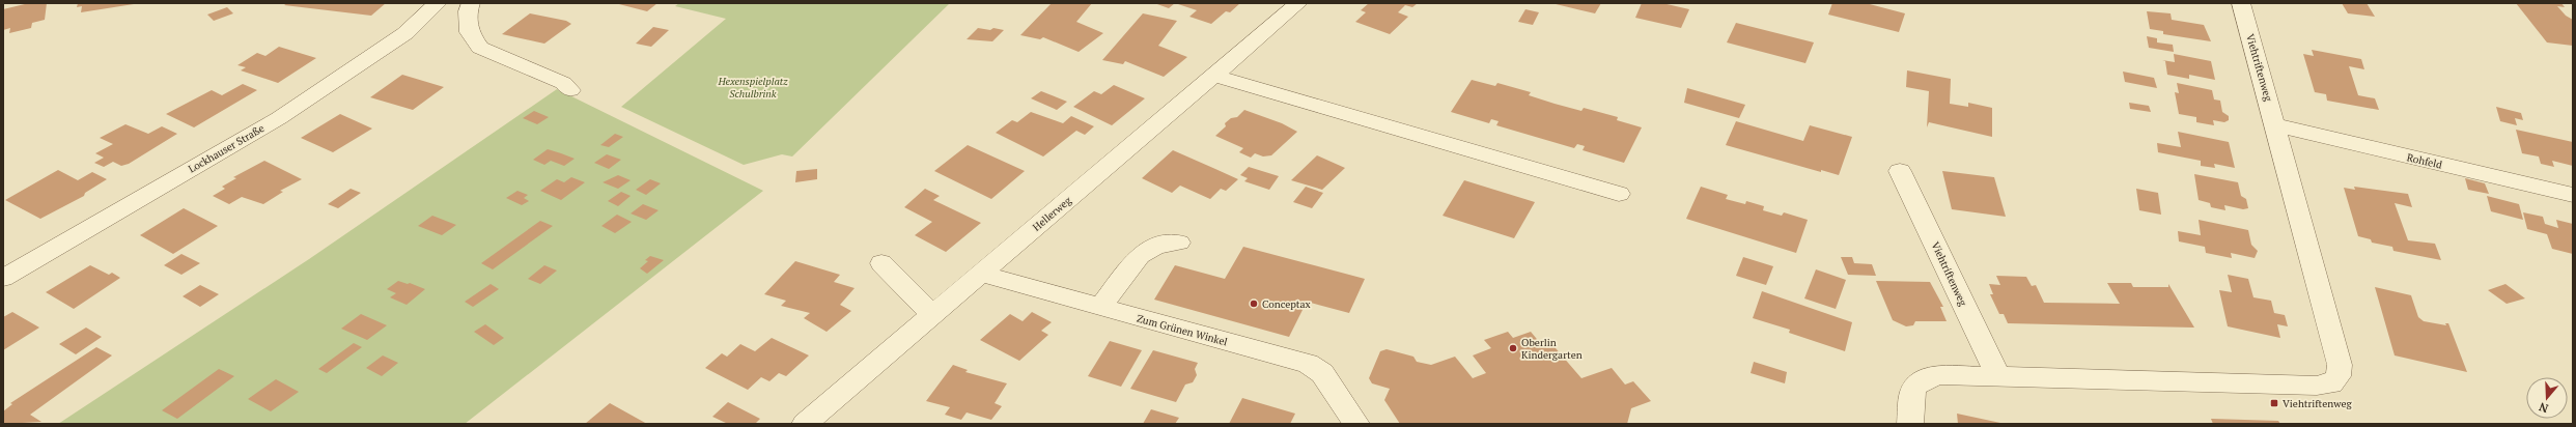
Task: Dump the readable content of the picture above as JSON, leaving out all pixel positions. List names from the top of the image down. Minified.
{"streets":{"street":["Viehtriftenweg","Lockhauser Straße","Rohfeld","Hellerweg","Zum Grünen Winkel"]},"crossings":[["Viehtriftenweg","Rohfeld"],["Hellerweg","Zum Grünen Winkel"]],"parks":["Hexenspielplatz Schulbrink"],"places":{"other":["Conceptax","Oberlin Kindergarten"],"transit":["Viehtriftenweg"]},"north":"bottom"}
